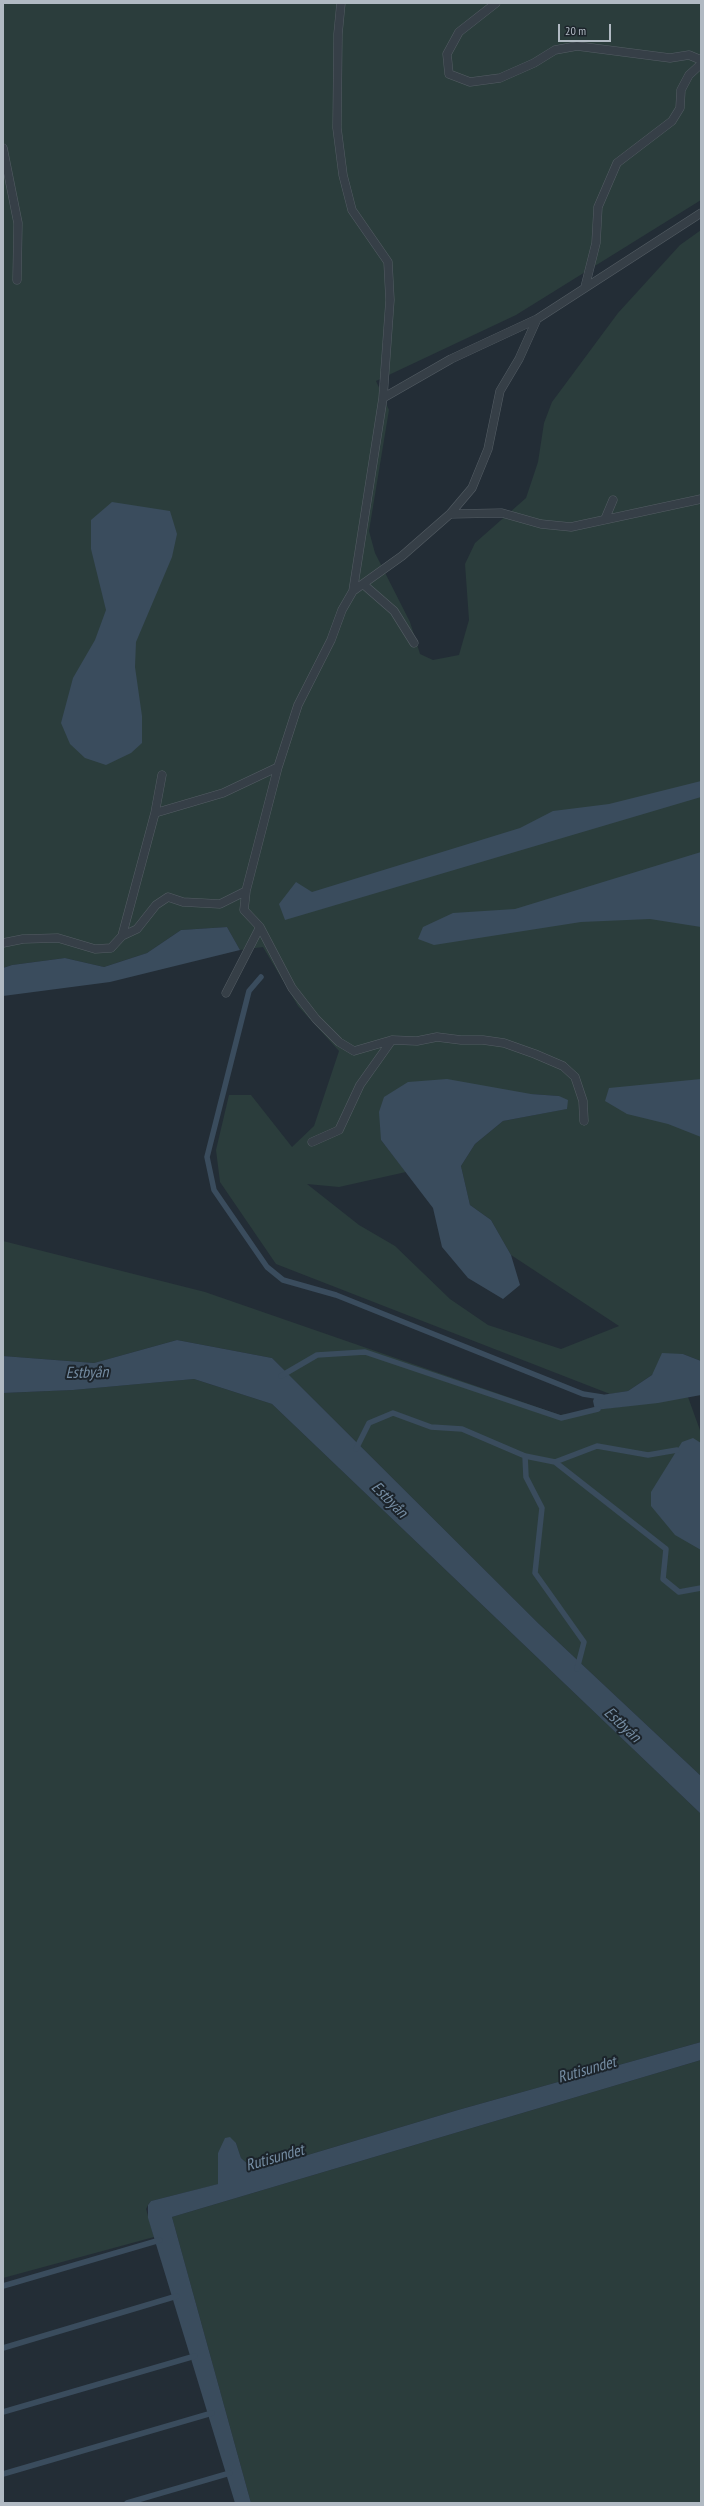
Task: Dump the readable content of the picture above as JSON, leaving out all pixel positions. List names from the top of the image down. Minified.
{"water":["Estbyån","Rutisundet"],"scale_bar":"20 m"}
